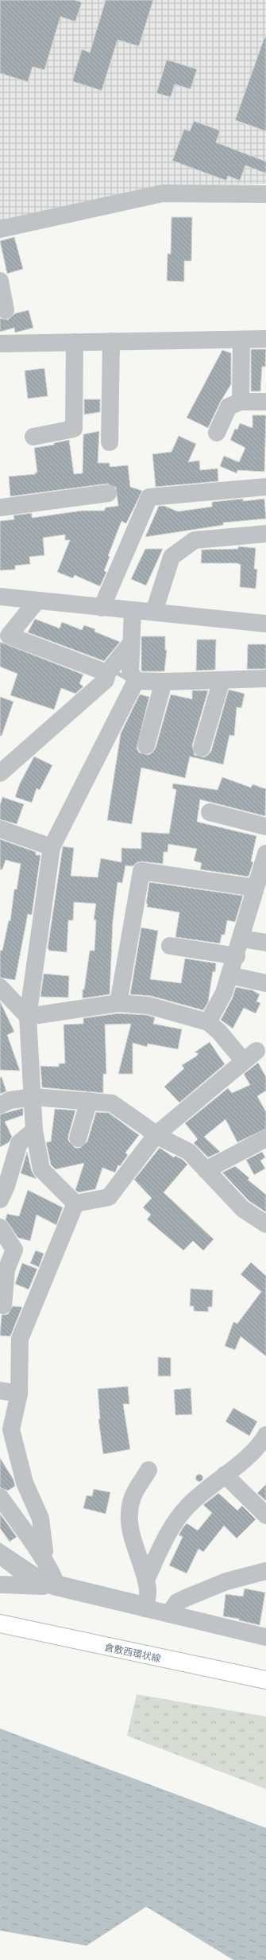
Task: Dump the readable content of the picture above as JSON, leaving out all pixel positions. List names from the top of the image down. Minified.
{"streets":{"main road":["倉敷西環状線"]}}
